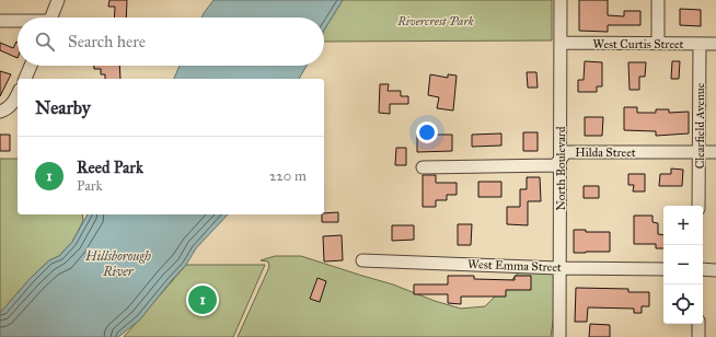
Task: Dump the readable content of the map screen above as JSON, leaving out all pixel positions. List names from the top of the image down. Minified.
{"streets":{"street":["West Curtis Street","Clearfield Avenue","Hilda Street","North Boulevard","West Emma Street"]},"crossings":[["West Curtis Street","Clearfield Avenue"],["West Curtis Street","North Boulevard"],["Clearfield Avenue","Hilda Street"],["Hilda Street","North Boulevard"],["North Boulevard","West Emma Street"]],"water":["Hillsborough River"],"parks":["Rivercrest Park"],"page":{"search":"Search here","heading":"Nearby","list":[{"mark":"1","name":"Reed Park","note":"Park","value":"220 m"}],"map_buttons":["+","−"],"pins":"1"}}
